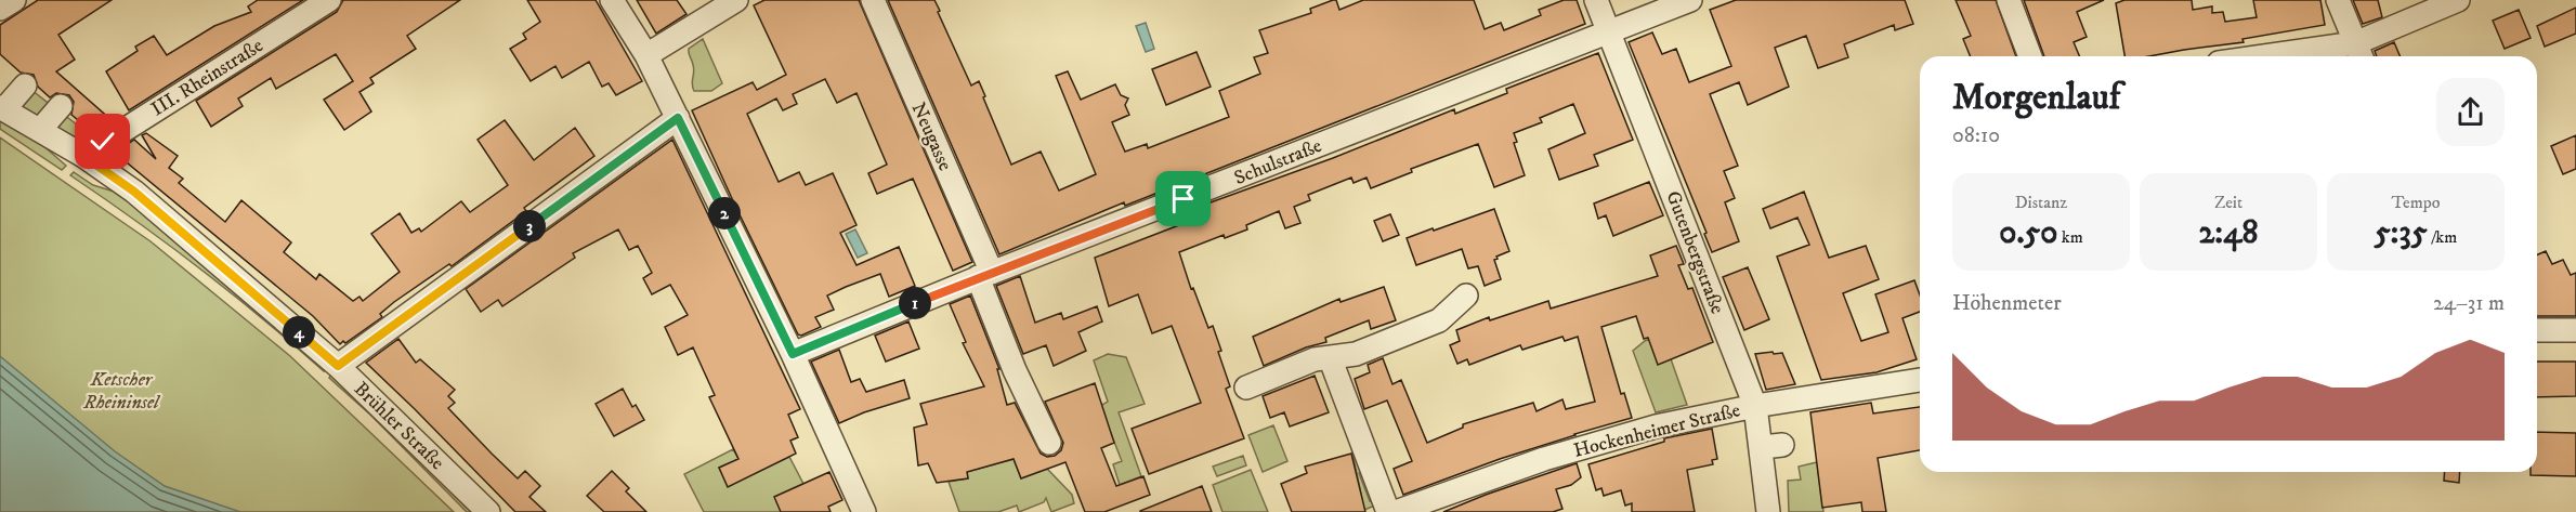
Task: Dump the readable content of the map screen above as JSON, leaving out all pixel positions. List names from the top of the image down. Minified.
{"streets":{"street":["III. Rheinstraße","Neugasse","Schulstraße","Gutenbergstraße","Brühler Straße","Hockenheimer Straße"]},"crossings":[["III. Rheinstraße","Brühler Straße"],["Neugasse","Schulstraße"],["Schulstraße","Gutenbergstraße"],["Gutenbergstraße","Hockenheimer Straße"]],"parks":["Ketscher Rheininsel"],"page":{"heading":["Morgenlauf","08:10"],"stats":[["Distanz","0.50 km"],["Zeit","2:48"],["Tempo","5:35 /km"]],"pins":["2","3","1","4"],"chart":["Höhenmeter","24–31 m"]}}
